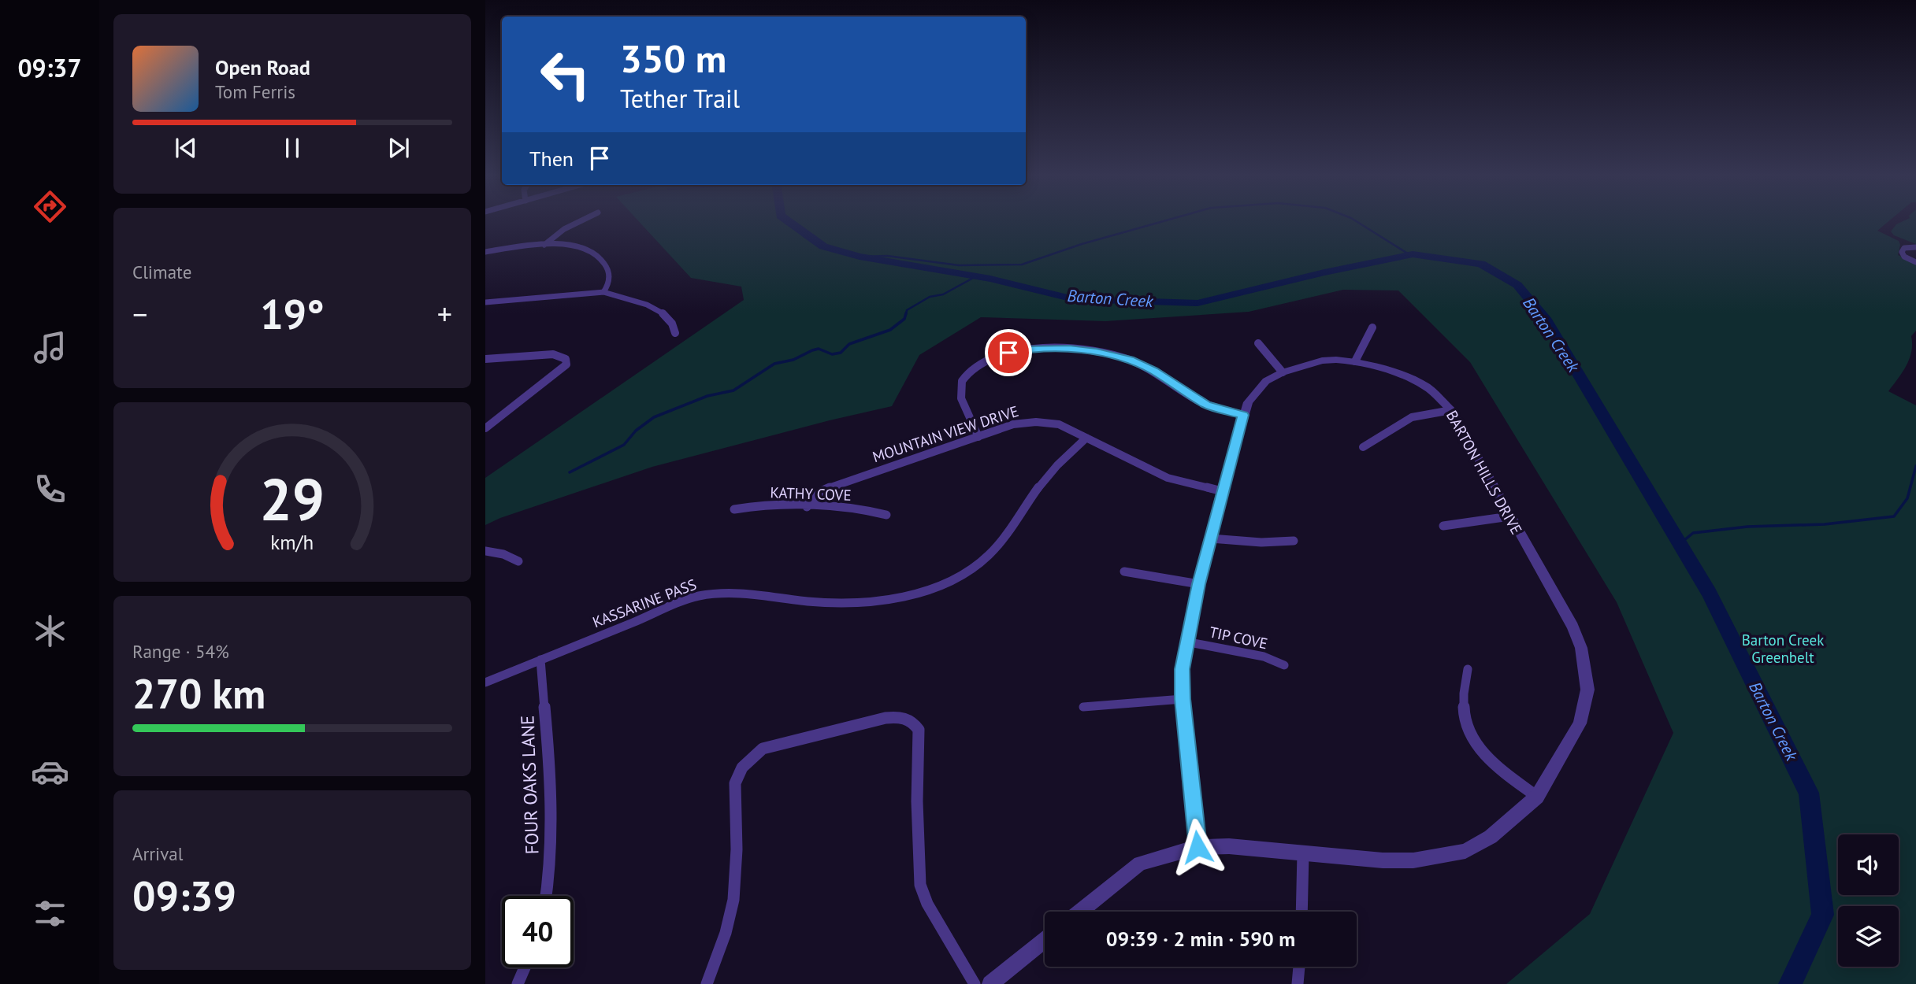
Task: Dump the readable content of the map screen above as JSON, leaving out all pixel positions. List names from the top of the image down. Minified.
{"streets":{"street":["MOUNTAIN VIEW DRIVE","BARTON HILLS DRIVE","KATHY COVE","KASSARINE PASS","TIP COVE","FOUR OAKS LANE"]},"crossings":[["MOUNTAIN VIEW DRIVE","BARTON HILLS DRIVE"],["MOUNTAIN VIEW DRIVE","KATHY COVE"],["MOUNTAIN VIEW DRIVE","KASSARINE PASS"],["BARTON HILLS DRIVE","TIP COVE"],["KASSARINE PASS","FOUR OAKS LANE"]],"water":["Barton Creek"],"parks":["Barton Creek Greenbelt"],"page":{"tabs":"09:37","turn":["350 m","Tether Trail"],"song":["Open Road","Tom Ferris"],"then":"Then","tile":["Climate",["Range · 54%","270 km"],["Arrival","09:39"]],"heat":["−","19°","+"],"limit":"40","trip":"09:39 · 2 min · 590 m","gauge":["29","km/h"]}}
